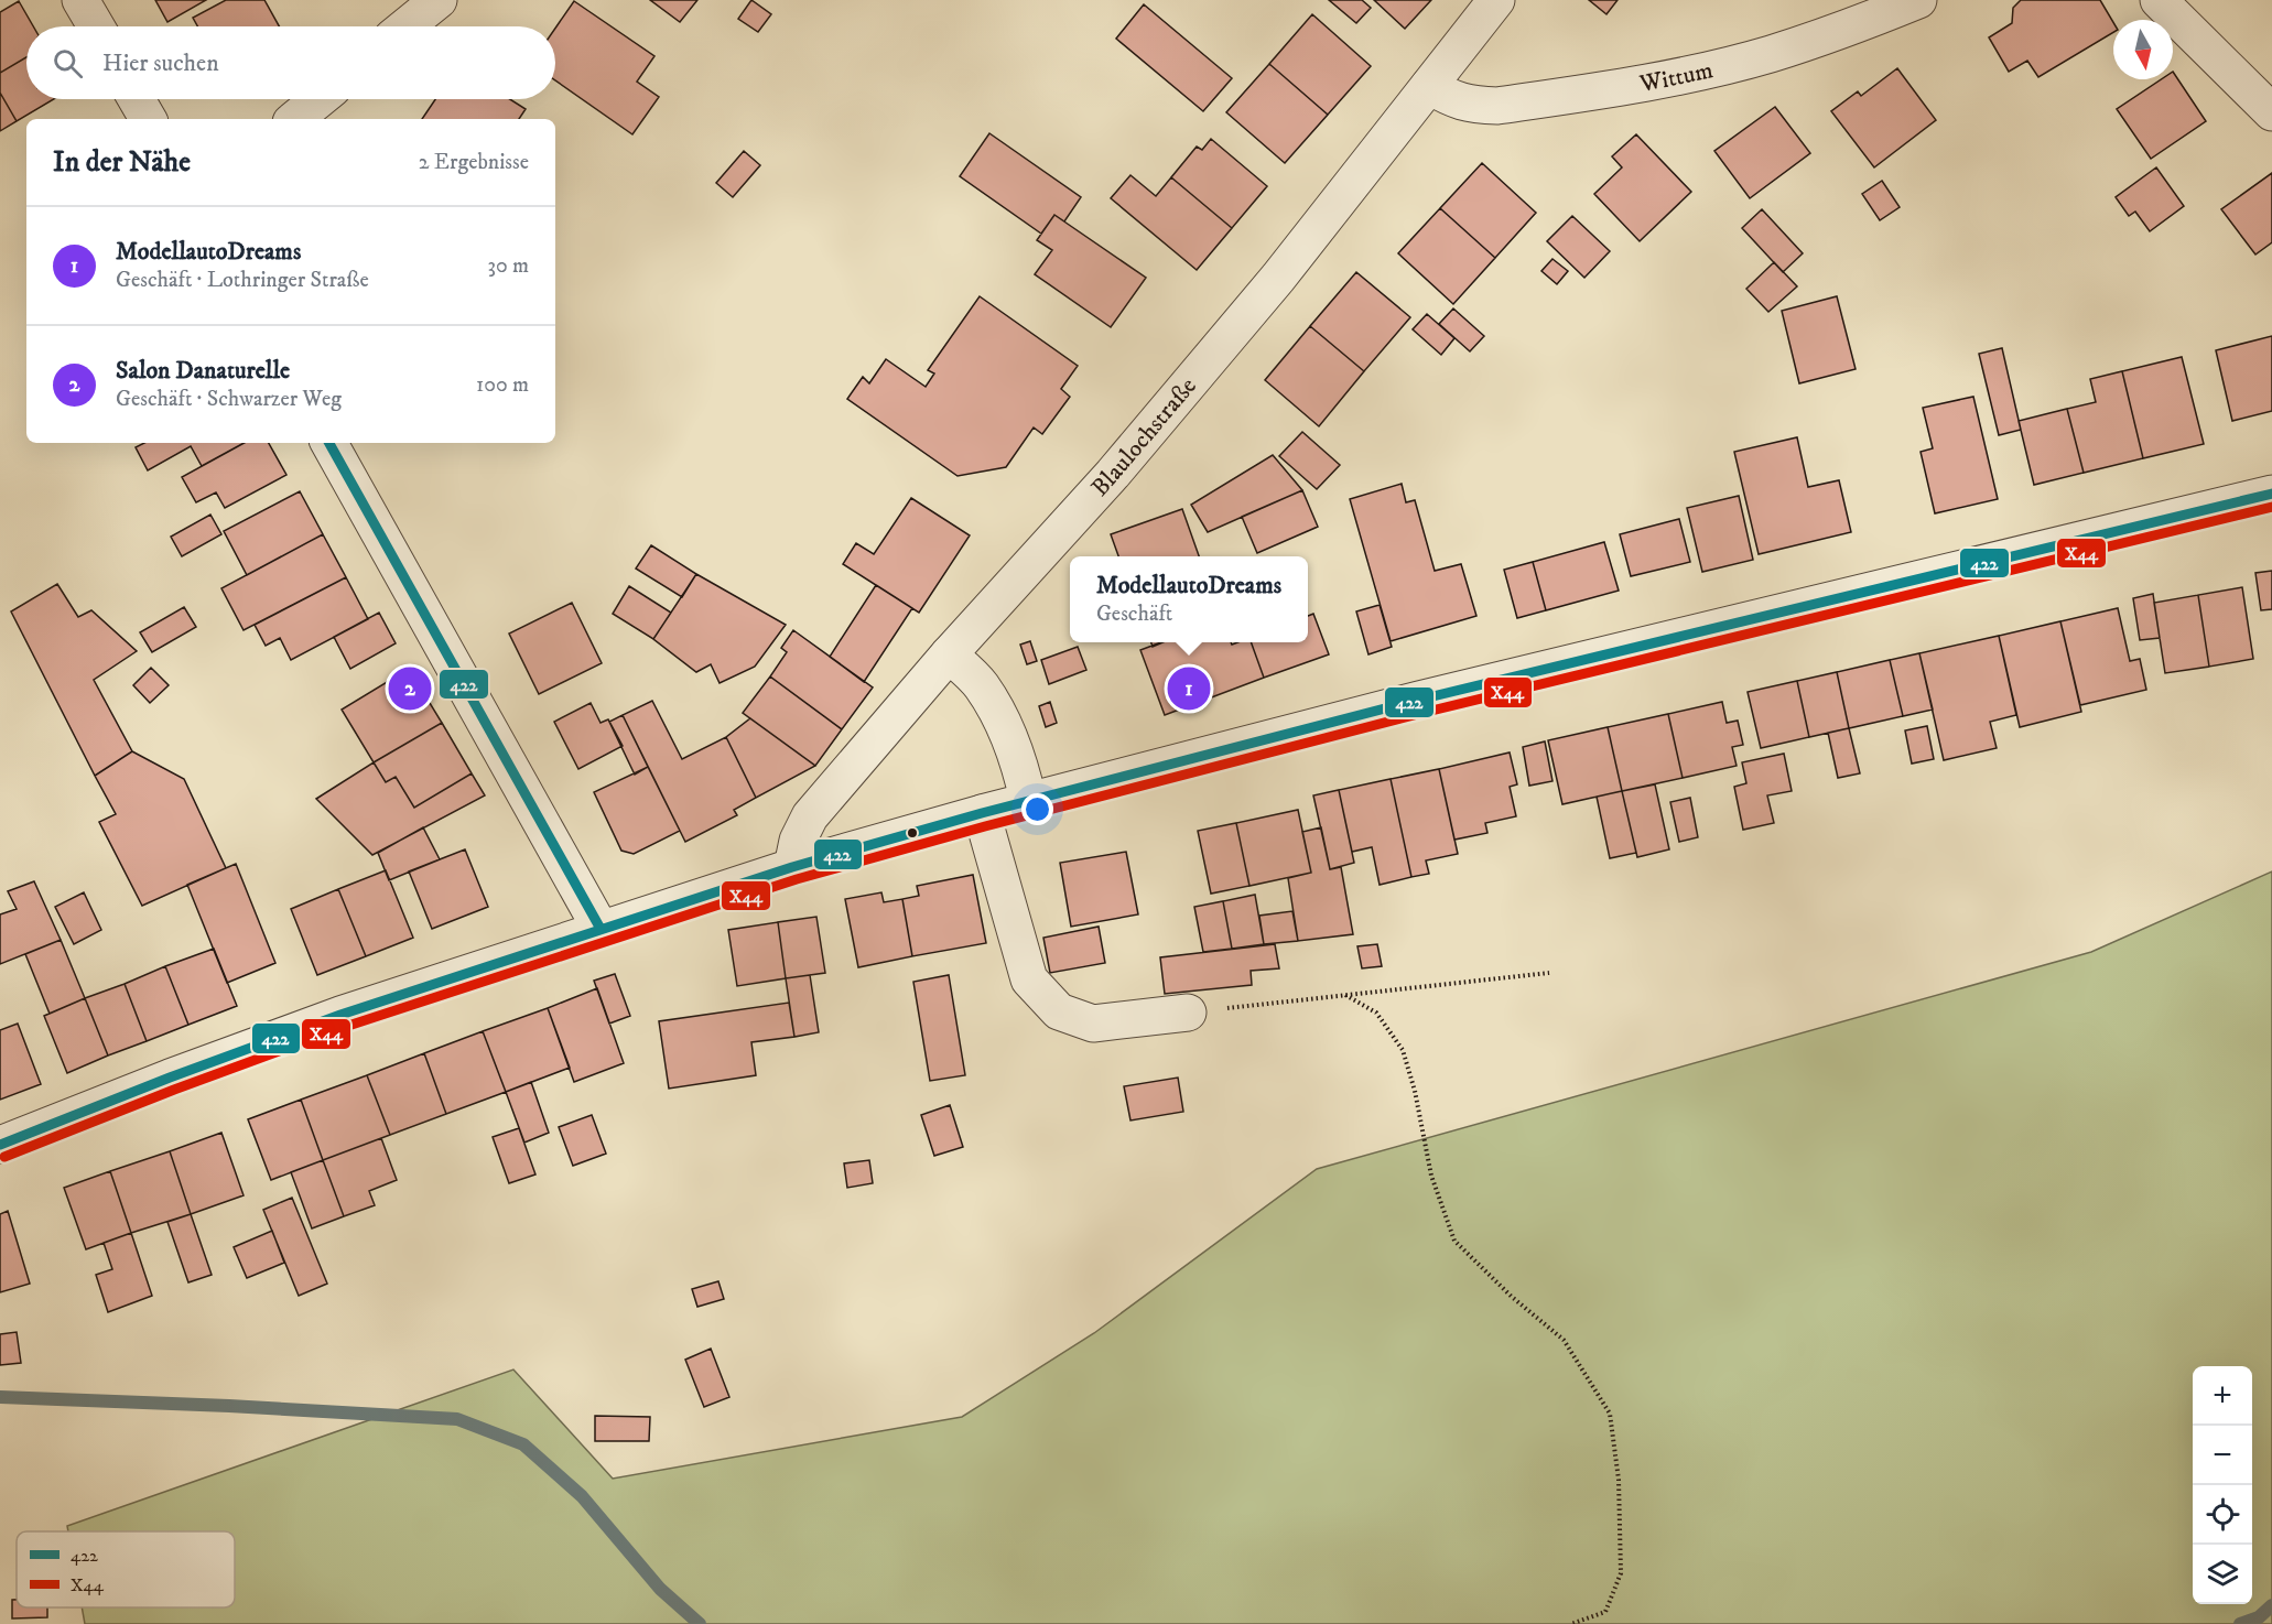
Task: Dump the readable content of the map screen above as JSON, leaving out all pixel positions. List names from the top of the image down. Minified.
{"streets":{"street":["Wittum","Blaulochstraße"]},"crossings":[["Wittum","Blaulochstraße"]],"lines":["transit line 422","transit line X44"],"legend":["422","X44"],"north":"bottom","page":{"search":"Hier suchen","heading":["In der Nähe","2 Ergebnisse"],"list":[{"mark":"1","name":"ModellautoDreams","note":"Geschäft · Lothringer Straße","value":"30 m"},{"mark":"2","name":"Salon Danaturelle","note":"Geschäft · Schwarzer Weg","value":"100 m"}],"popup":["ModellautoDreams","Geschäft"],"pins":["1","2"],"map_buttons":["+","−"]}}
